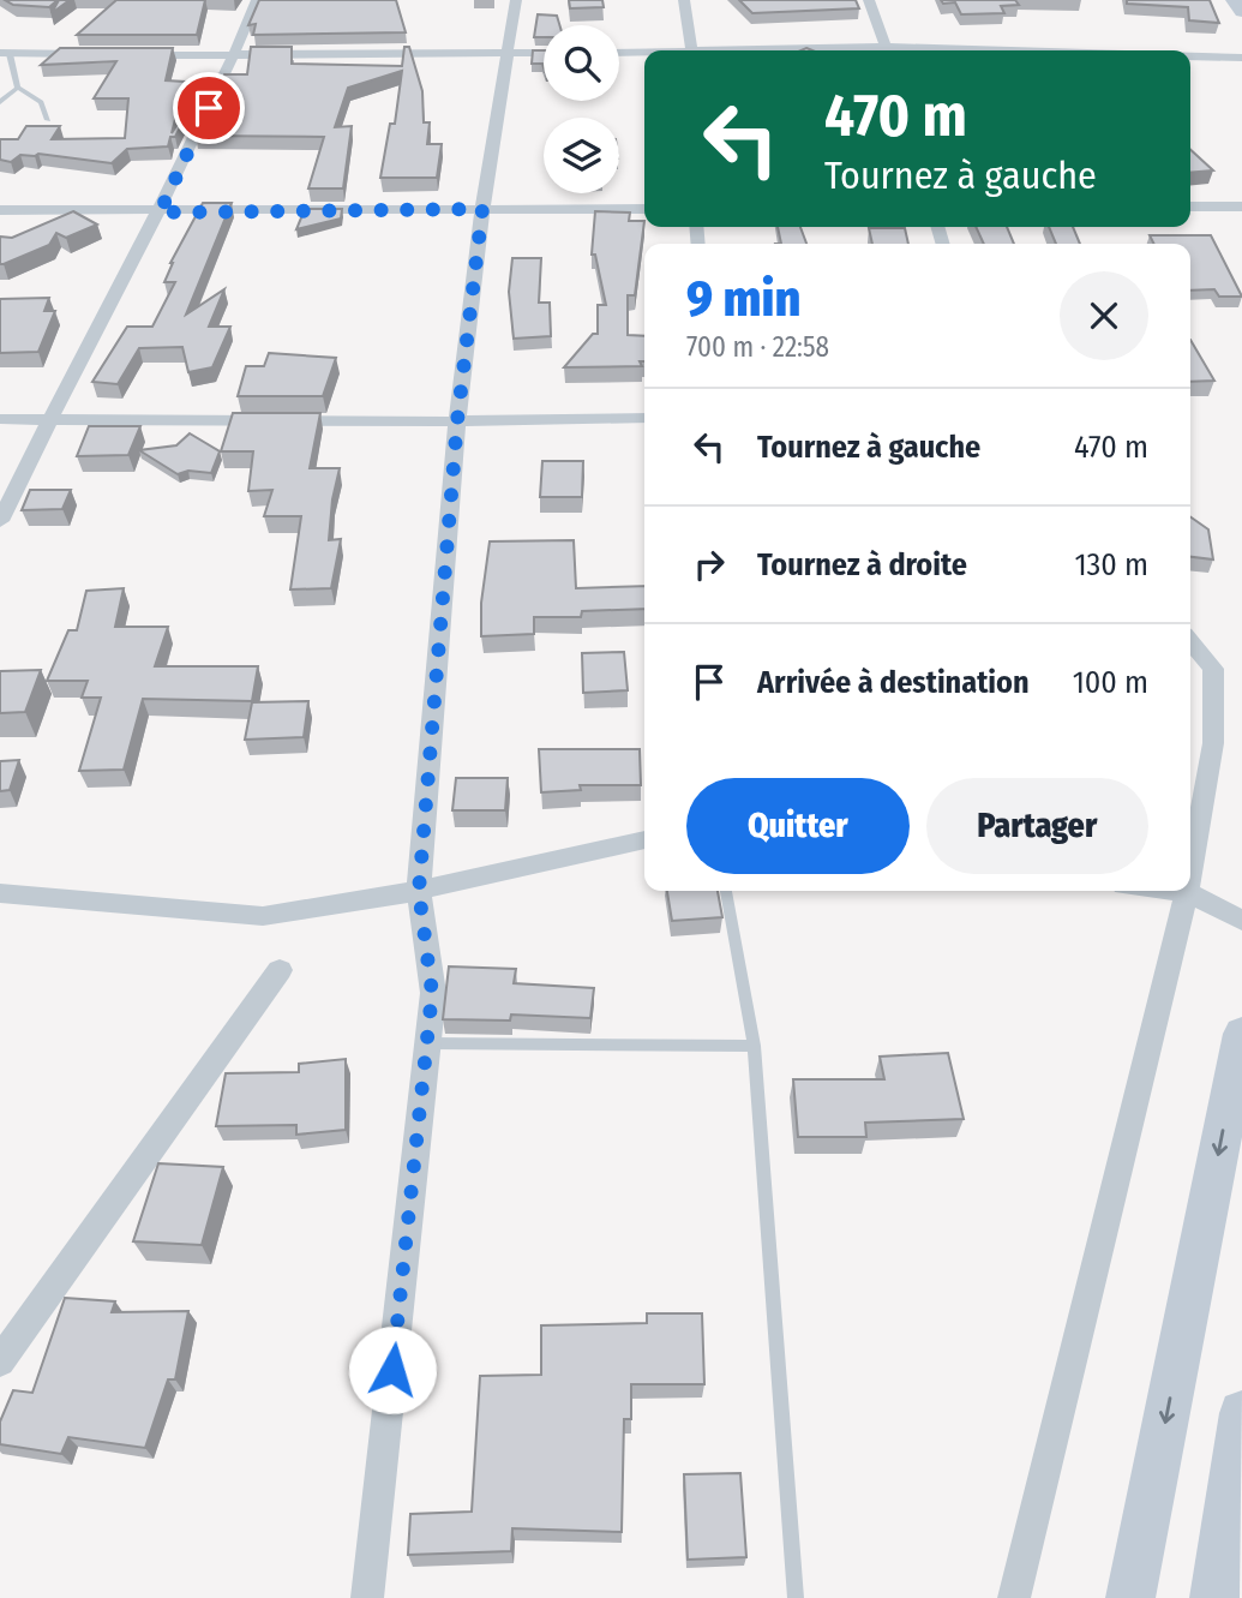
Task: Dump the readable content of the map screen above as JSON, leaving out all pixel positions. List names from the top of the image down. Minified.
{"page":{"turn":["470 m","Tournez à gauche"],"heading":["9 min","700 m · 22:58"],"list":[{"name":"Tournez à gauche","value":"470 m"},{"name":"Tournez à droite","value":"130 m"},{"name":"Arrivée à destination","value":"100 m"}],"buttons":["Quitter","Partager"]}}
